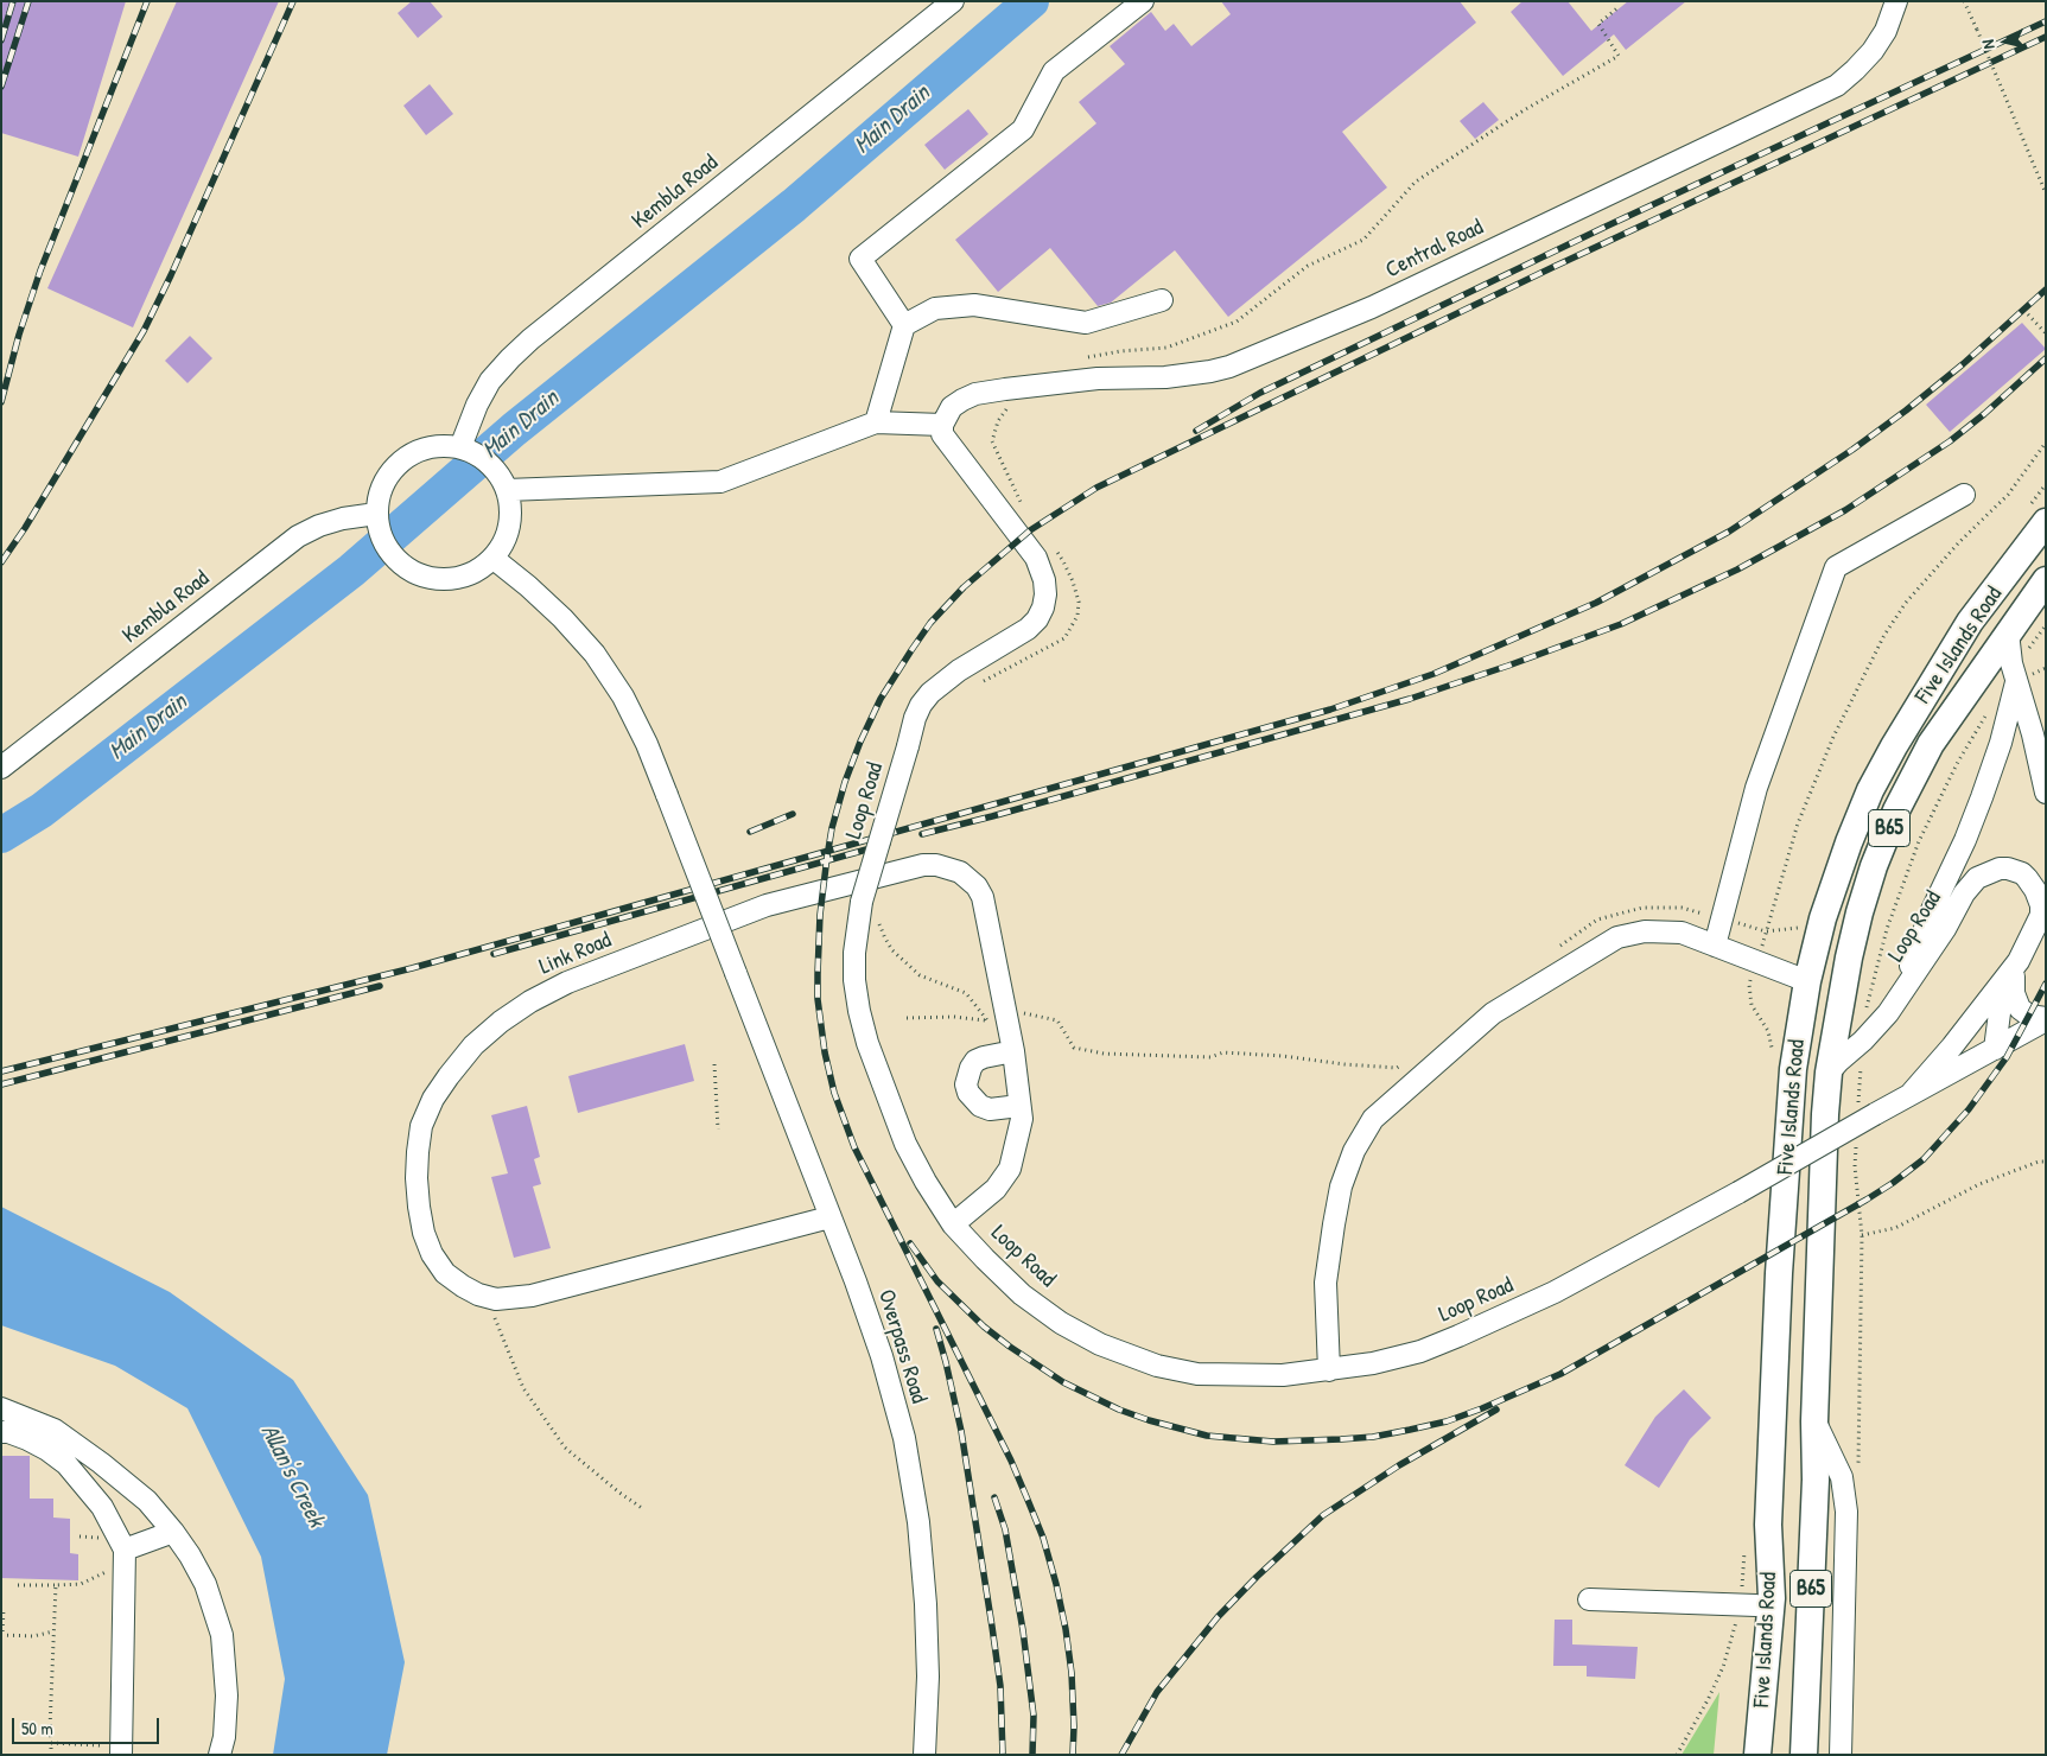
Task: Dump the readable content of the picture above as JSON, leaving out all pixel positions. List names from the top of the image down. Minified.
{"streets":{"main road":["Five Islands Road","B65"],"street":["Kembla Road","Central Road","Loop Road","Link Road","Overpass Road"]},"crossings":[["Kembla Road","Overpass Road"],["Central Road","Loop Road"],["Five Islands Road","Loop Road"],["Five Islands Road","B65"],["Loop Road","Link Road"],["Link Road","Overpass Road"]],"water":["Main Drain","Allan's Creek"],"scale_bar":"50 m","north":"left"}
